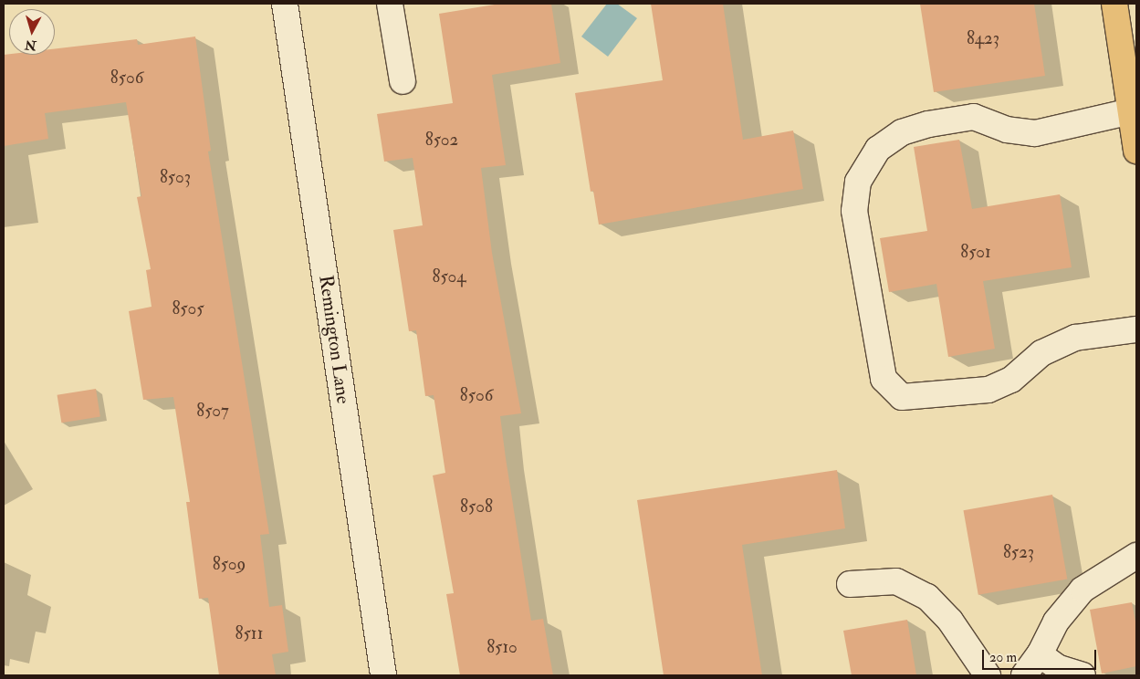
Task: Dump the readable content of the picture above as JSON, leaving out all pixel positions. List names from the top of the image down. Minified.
{"streets":{"street":["Remington Lane"]},"house_numbers":["8423","8506","8502","8503","8501","8504","8505","8506","8507","8508","8523","8509","8511","8510"],"scale_bar":"20 m","north":"bottom"}
